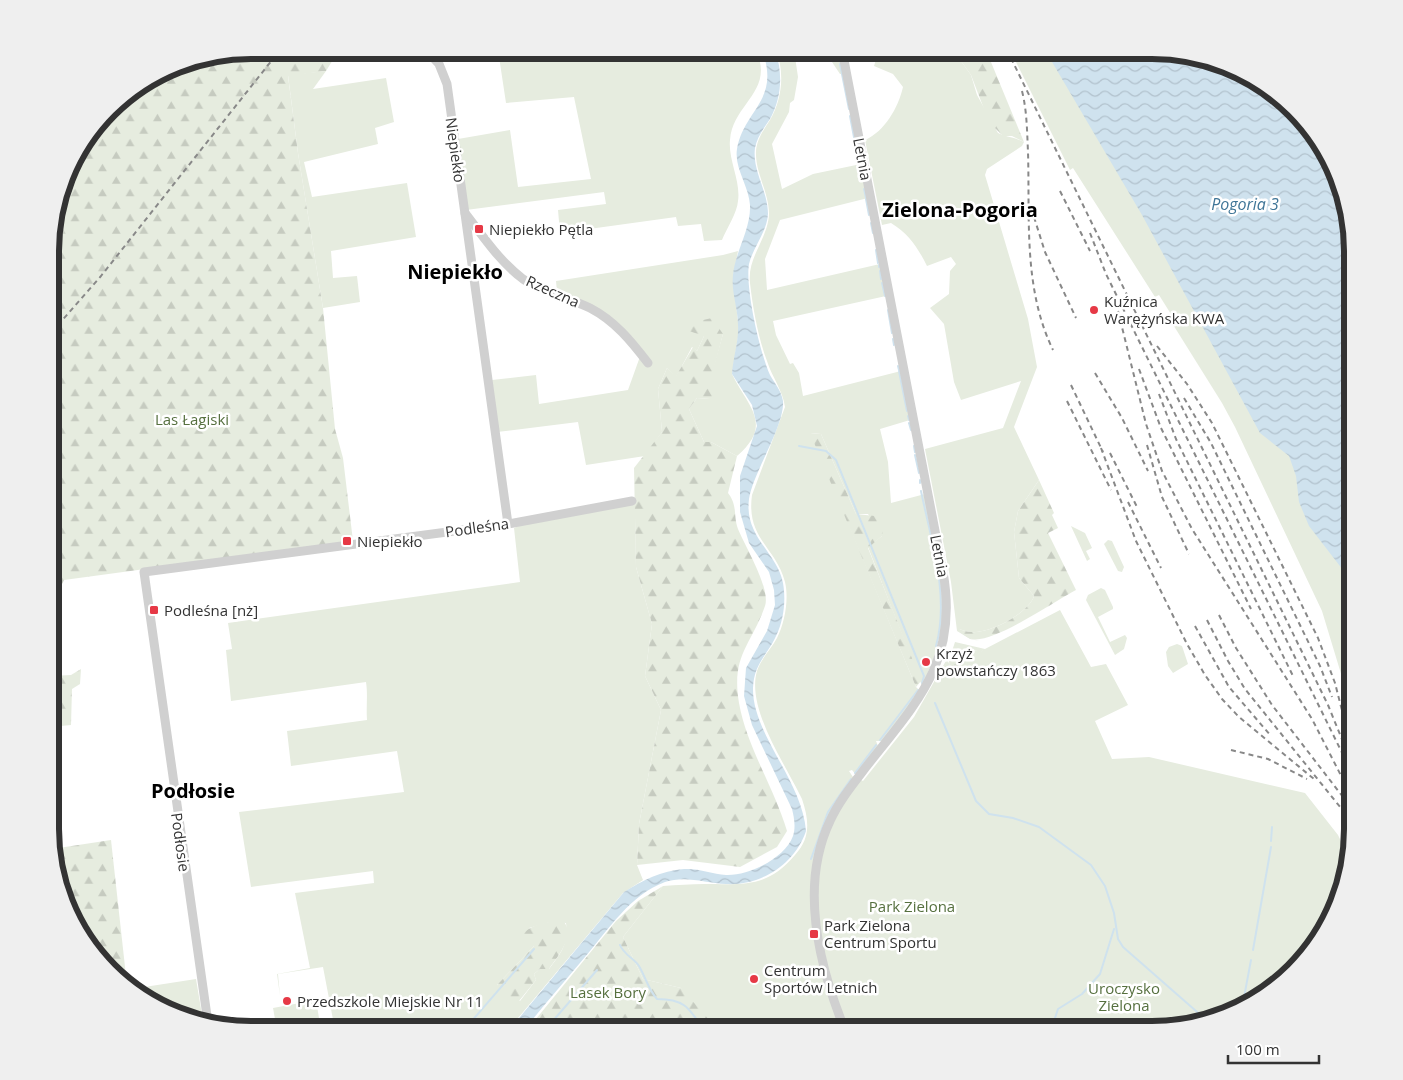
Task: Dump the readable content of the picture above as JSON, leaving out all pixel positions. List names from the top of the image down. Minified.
{"streets":{"street":["Niepiekło","Letnia","Rzeczna","Podleśna","Podłosie"]},"crossings":[["Niepiekło","Rzeczna"],["Niepiekło","Podleśna"],["Podleśna","Podłosie"]],"districts":["Zielona-Pogoria","Niepiekło","Podłosie"],"water":["Pogoria 3"],"parks":["Las Łagiski","Park Zielona","Uroczysko Zielona","Lasek Bory"],"places":{"transit":["Niepiekło Pętla","Niepiekło","Podleśna [nż]","Park Zielona Centrum Sportu"],"other":["Kuźnica Warężyńska KWA","Krzyż powstańczy 1863","Centrum Sportów Letnich","Przedszkole Miejskie Nr 11"]},"scale_bar":"100 m"}
